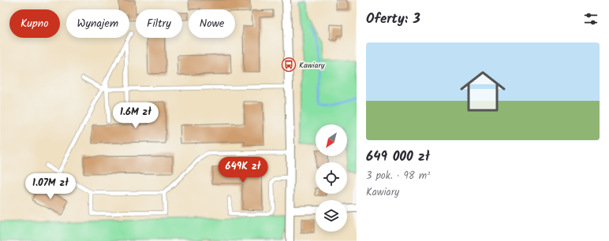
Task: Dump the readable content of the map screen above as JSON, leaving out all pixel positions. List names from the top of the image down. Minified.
{"places":{"bus stop":["Kawiary"]},"north":"bottom left","page":{"heading":"Oferty: 3","chip":["Kupno","Wynajem","Filtry","Nowe"],"list":[{"name":"649 000 zł","note":"3 pok. · 98 m² · Kawiary"}],"price":["1.6M zł","649K zł","1.07M zł"]}}
